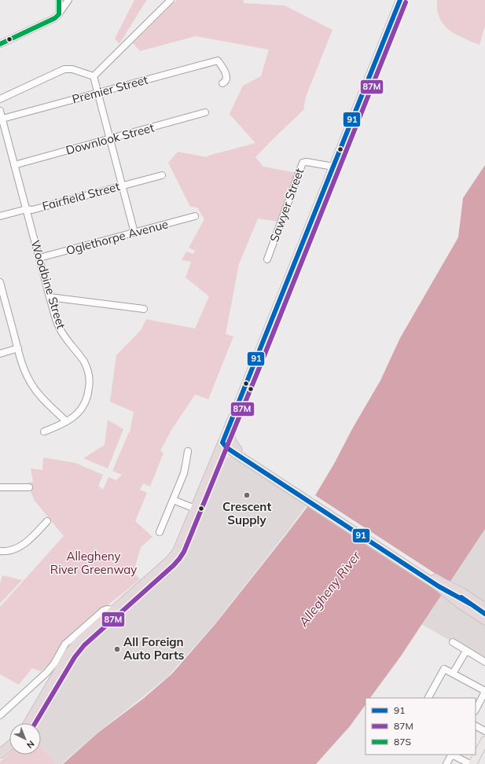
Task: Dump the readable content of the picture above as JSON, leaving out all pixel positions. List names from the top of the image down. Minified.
{"streets":{"street":["Premier Street","Downlook Street","Fairfield Street","Sawyer Street","Oglethorpe Avenue","Woodbine Street"]},"crossings":[["Premier Street","Woodbine Street"],["Downlook Street","Woodbine Street"],["Fairfield Street","Woodbine Street"],["Oglethorpe Avenue","Woodbine Street"]],"water":["Allegheny River"],"parks":["Allegheny River Greenway"],"places":["Crescent Supply","All Foreign Auto Parts"],"lines":["transit line 91","transit line 87S","transit line 87M"],"legend":["91","87M","87S"],"north":"bottom right"}
